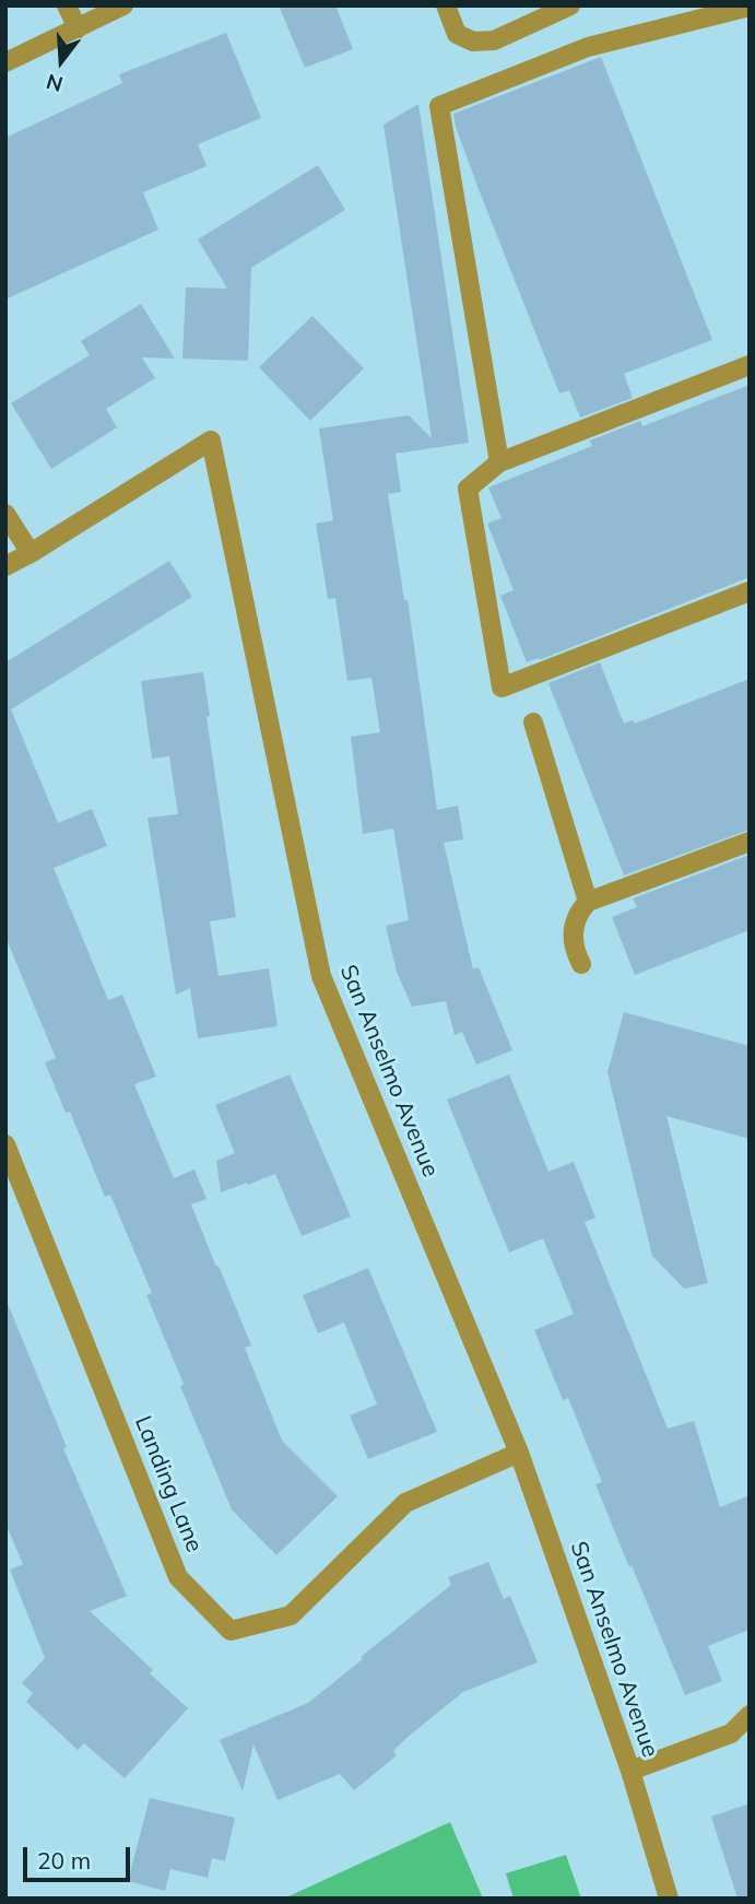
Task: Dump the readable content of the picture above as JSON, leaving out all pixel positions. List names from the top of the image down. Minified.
{"streets":{"street":["San Anselmo Avenue","Landing Lane"]},"crossings":[["San Anselmo Avenue","Landing Lane"]],"scale_bar":"20 m","north":"bottom"}
